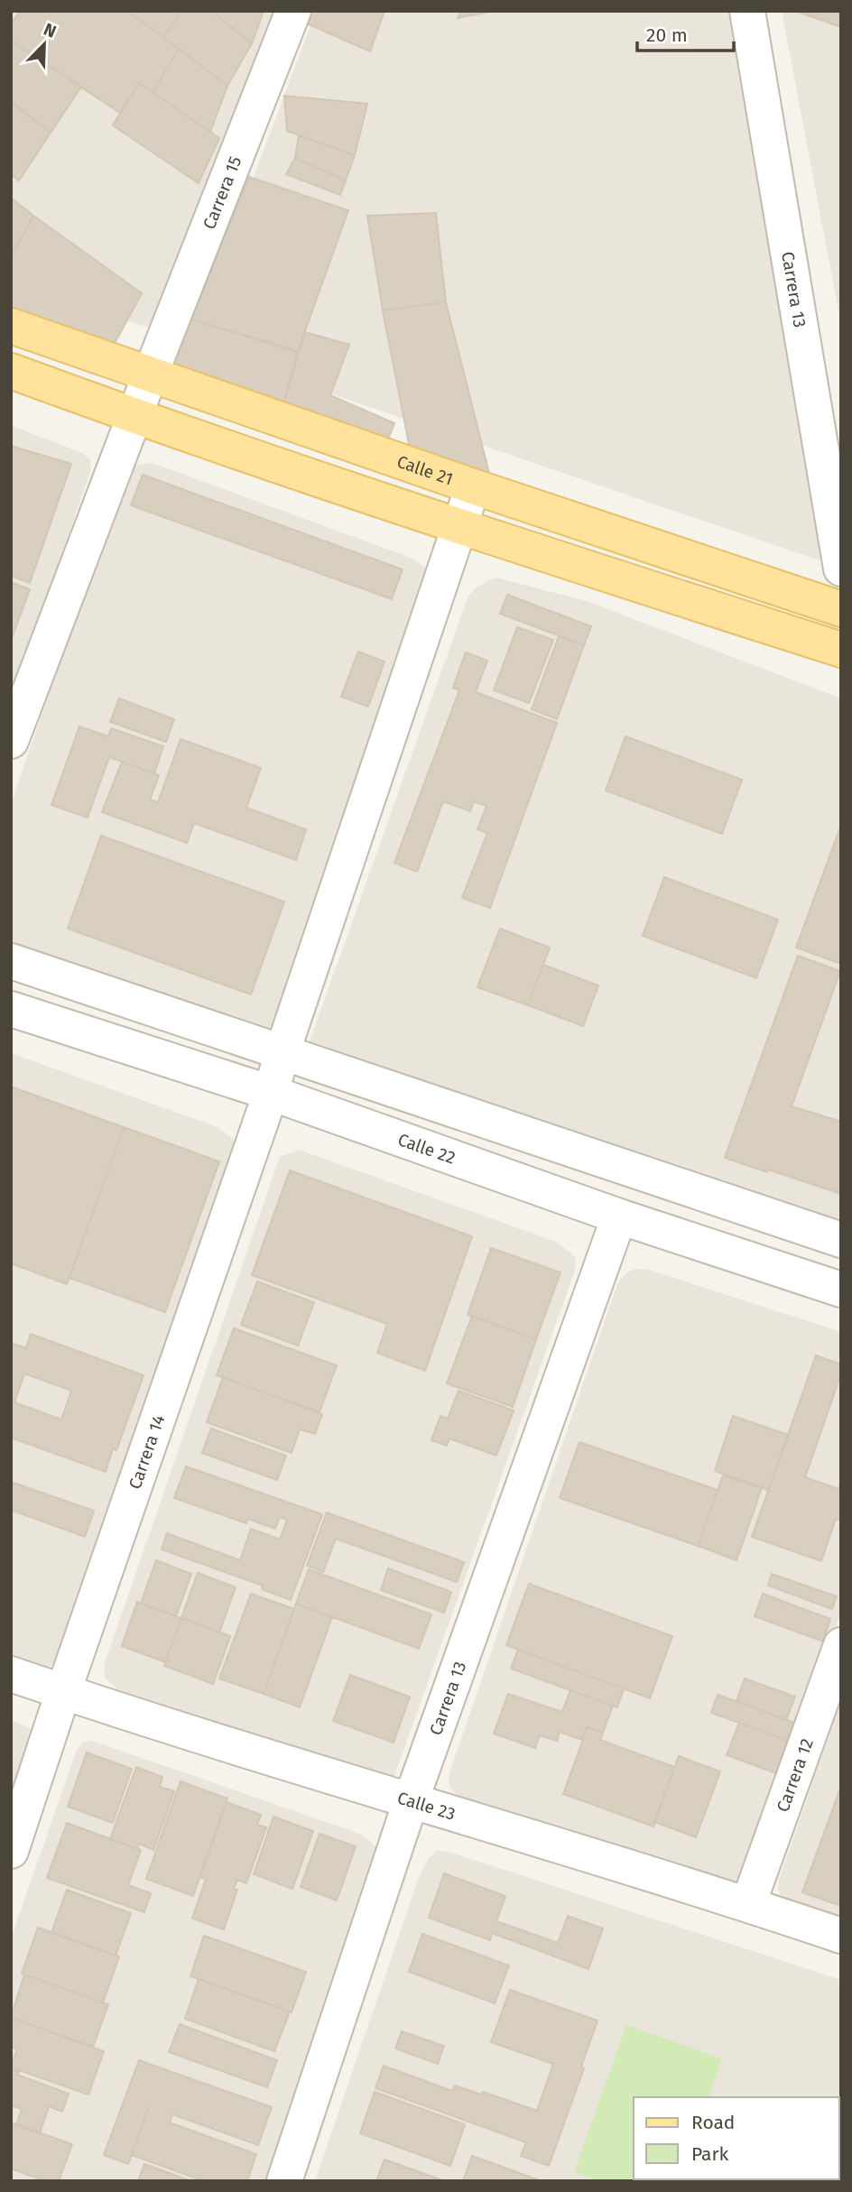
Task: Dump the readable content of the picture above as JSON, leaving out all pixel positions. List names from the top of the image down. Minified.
{"streets":{"main road":["Calle 21"],"street":["Carrera 15","Carrera 13","Calle 22","Carrera 14","Carrera 12","Calle 23"]},"crossings":[["Carrera 15","Calle 21"],["Carrera 13","Calle 22"],["Carrera 13","Calle 23"],["Calle 21","Carrera 14"],["Calle 22","Carrera 14"],["Carrera 14","Calle 23"],["Carrera 12","Calle 23"]],"legend":["Road","Park"],"scale_bar":"20 m","north":"top right"}
